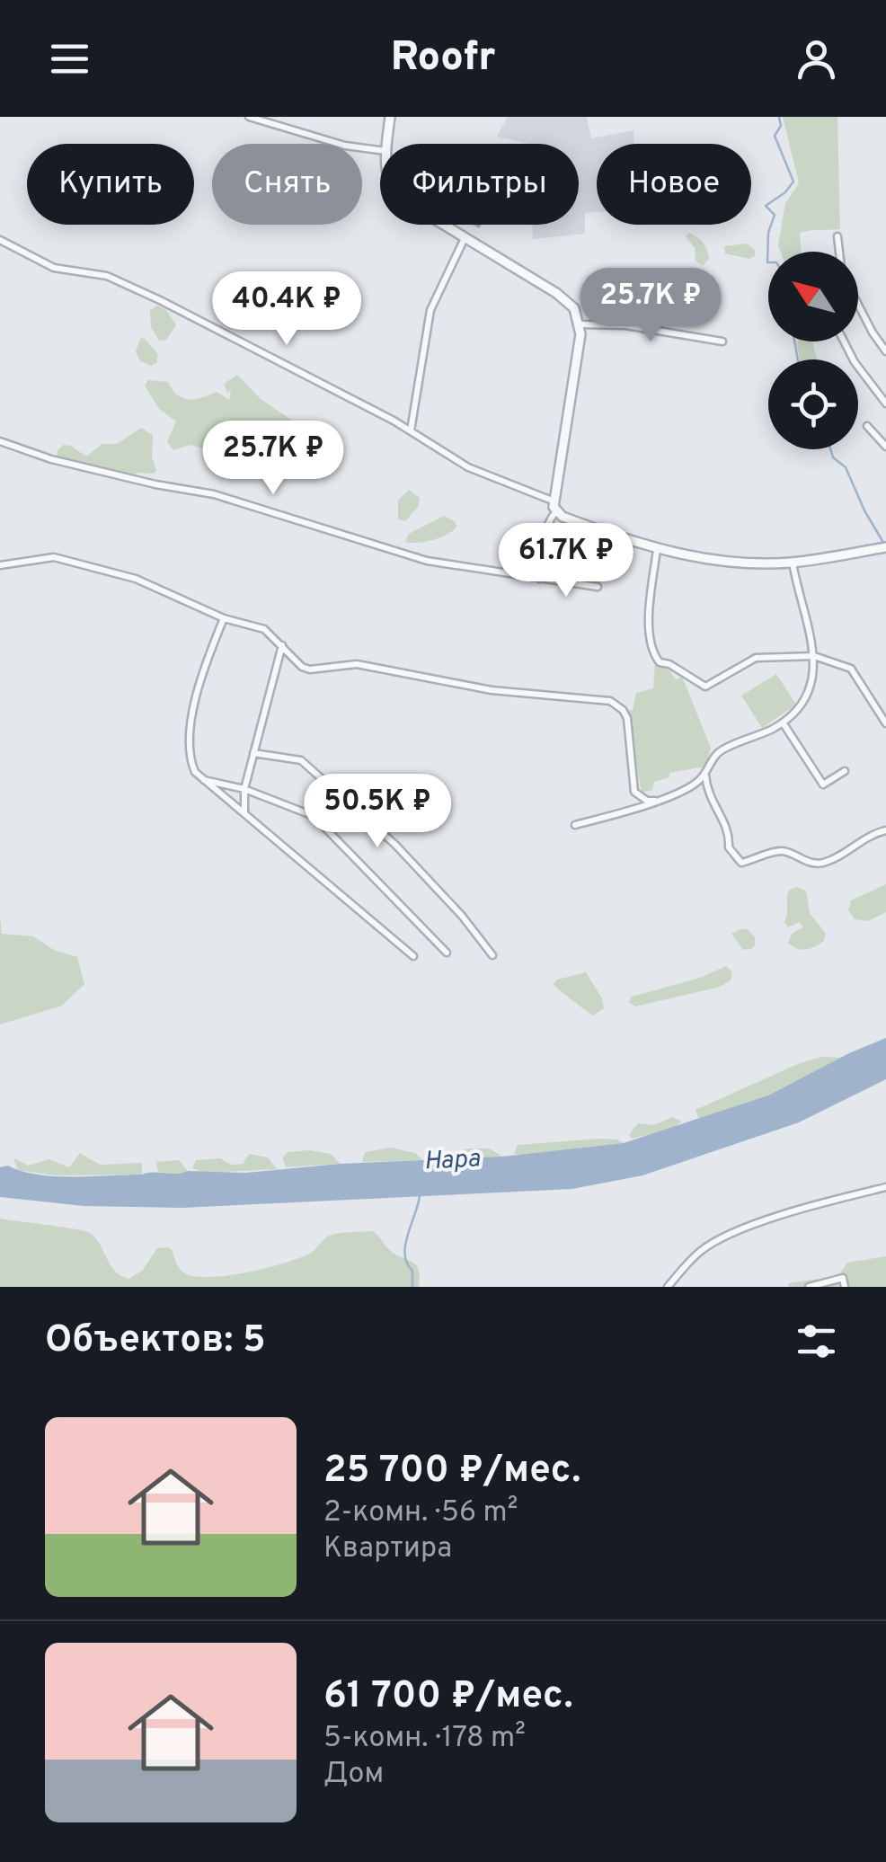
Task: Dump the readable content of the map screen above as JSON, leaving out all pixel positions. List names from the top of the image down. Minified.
{"water":["Нара"],"north":"top left","page":{"header":"Roofr","chip":["Купить","Снять","Фильтры","Новое"],"price":["25.7K ₽","40.4K ₽","25.7K ₽","61.7K ₽","50.5K ₽"],"heading":"Объектов: 5","list":[{"name":"25 700 ₽/мес.","note":"2-комн. · 56 m² · Квартира"},{"name":"61 700 ₽/мес.","note":"5-комн. · 178 m² · Дом"}]}}
